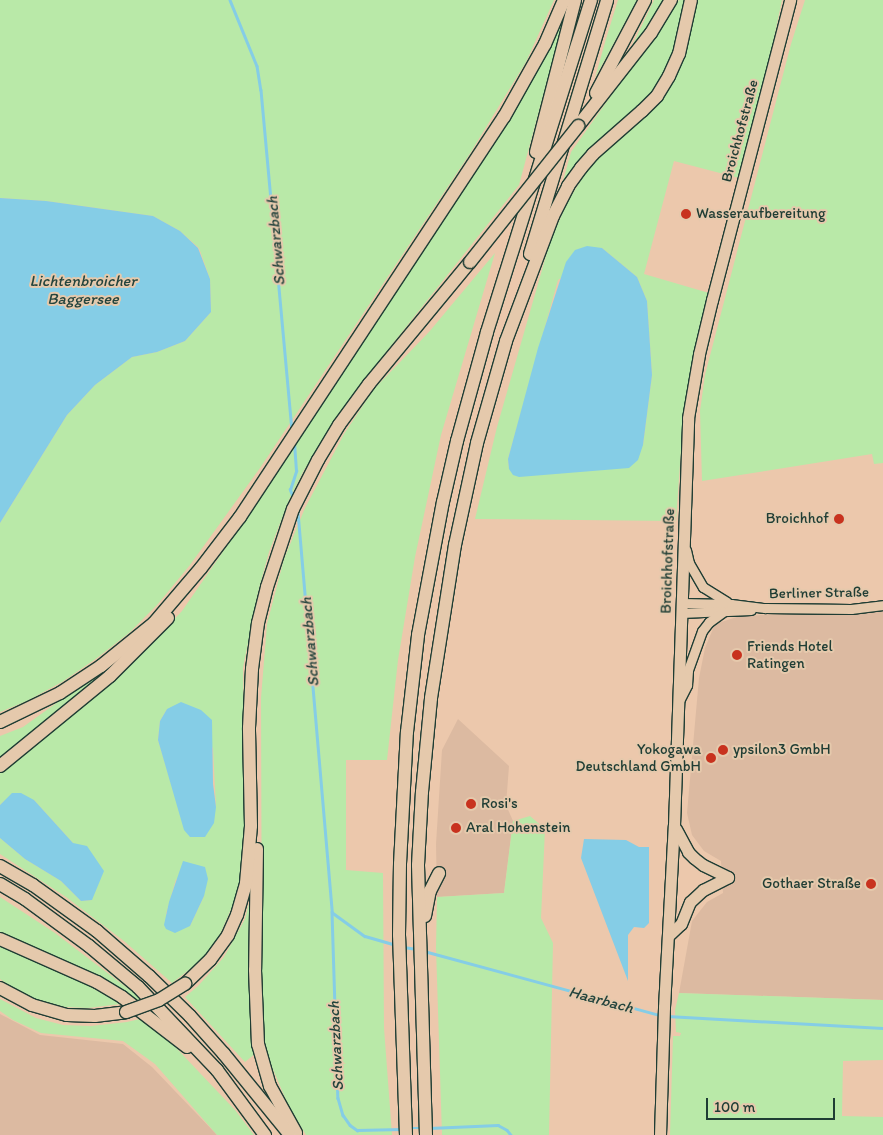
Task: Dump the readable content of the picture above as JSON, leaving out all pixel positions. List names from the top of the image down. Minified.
{"streets":{"main road":["Broichhofstraße"],"street":["Berliner Straße"]},"crossings":[["Broichhofstraße","Berliner Straße"]],"water":["Schwarzbach","Lichtenbroicher Baggersee","Haarbach"],"places":["Wasseraufbereitung","Broichhof","Friends Hotel Ratingen","ypsilon3 GmbH","Yokogawa Deutschland GmbH","Rosi's","Aral Hohenstein","Gothaer Straße"],"scale_bar":"100 m"}
